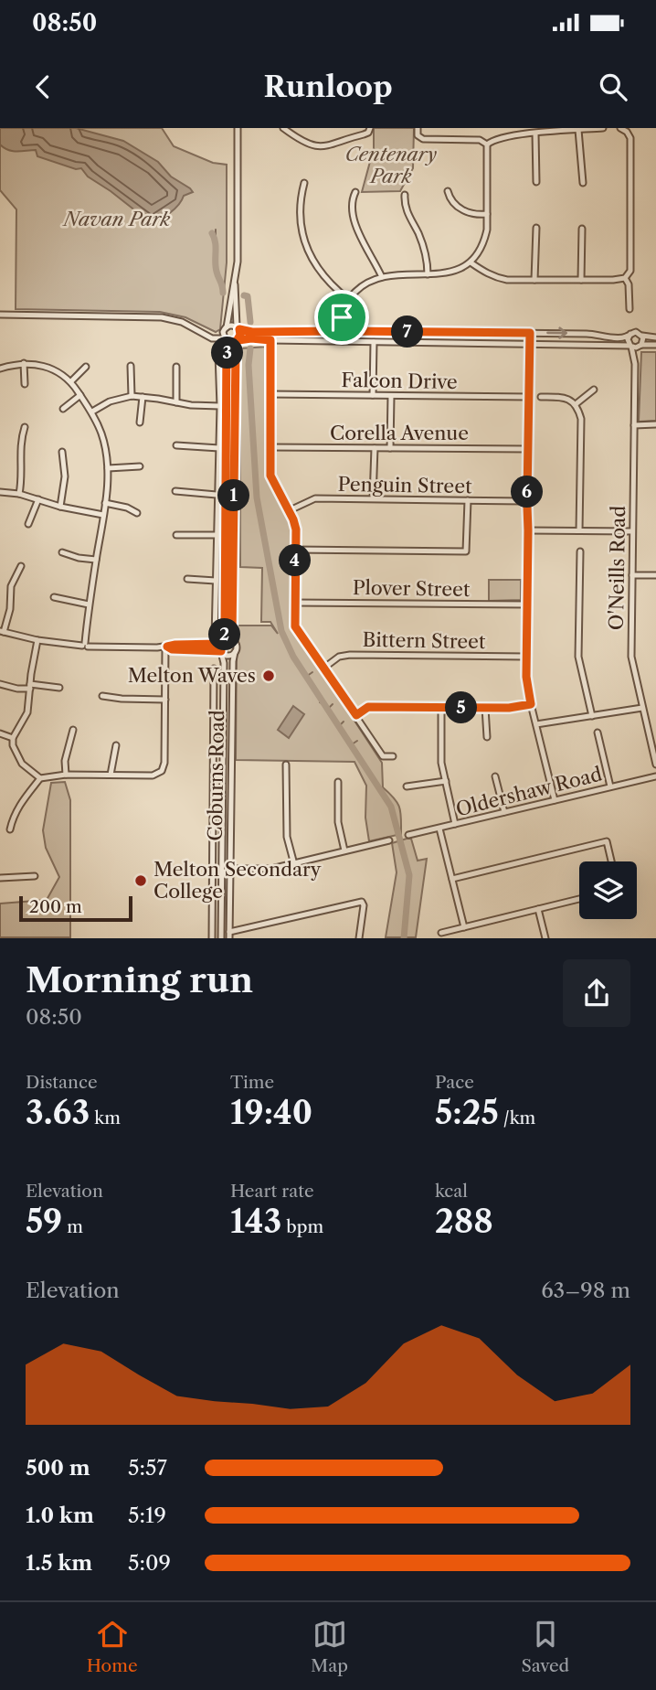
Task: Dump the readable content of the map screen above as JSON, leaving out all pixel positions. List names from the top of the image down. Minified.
{"streets":{"street":["Falcon Drive","Corella Avenue","Penguin Street","O'Neills Road","Plover Street","Bittern Street","Coburns Road","Oldershaw Road"]},"parks":["Centenary Park","Navan Park"],"places":["Melton Waves","Melton Secondary College"],"scale_bar":"200 m","page":{"status":"08:50","header":"Runloop","pins":["7","3","6","1","4","2","5"],"scale":"200 m","heading":["Morning run","08:50"],"stats":[["Distance","3.63 km"],["Time","19:40"],["Pace","5:25 /km"],["Elevation","59 m"],["Heart rate","143 bpm"],["kcal","288"]],"chart":["Elevation","63–98 m"],"list":[{"name":"500 m","note":"5:57"},{"name":"1.0 km","note":"5:19"},{"name":"1.5 km","note":"5:09"}],"tabs":["Home","Map","Saved"]}}
